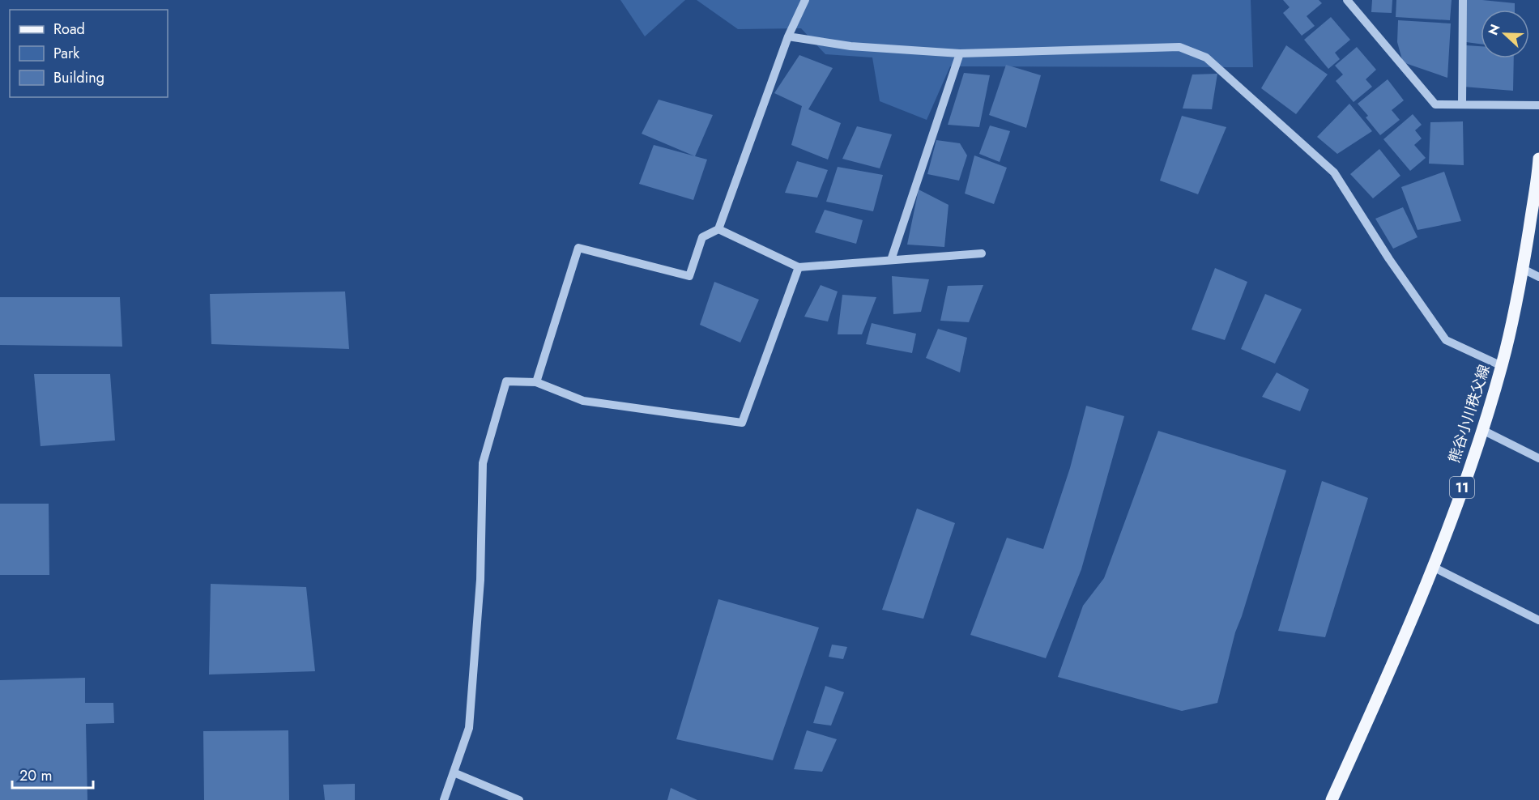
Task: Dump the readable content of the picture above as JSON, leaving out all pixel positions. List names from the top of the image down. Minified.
{"streets":{"main road":["熊谷小川秩父線","11"]},"legend":["Road","Park","Building"],"scale_bar":"20 m","north":"left"}
